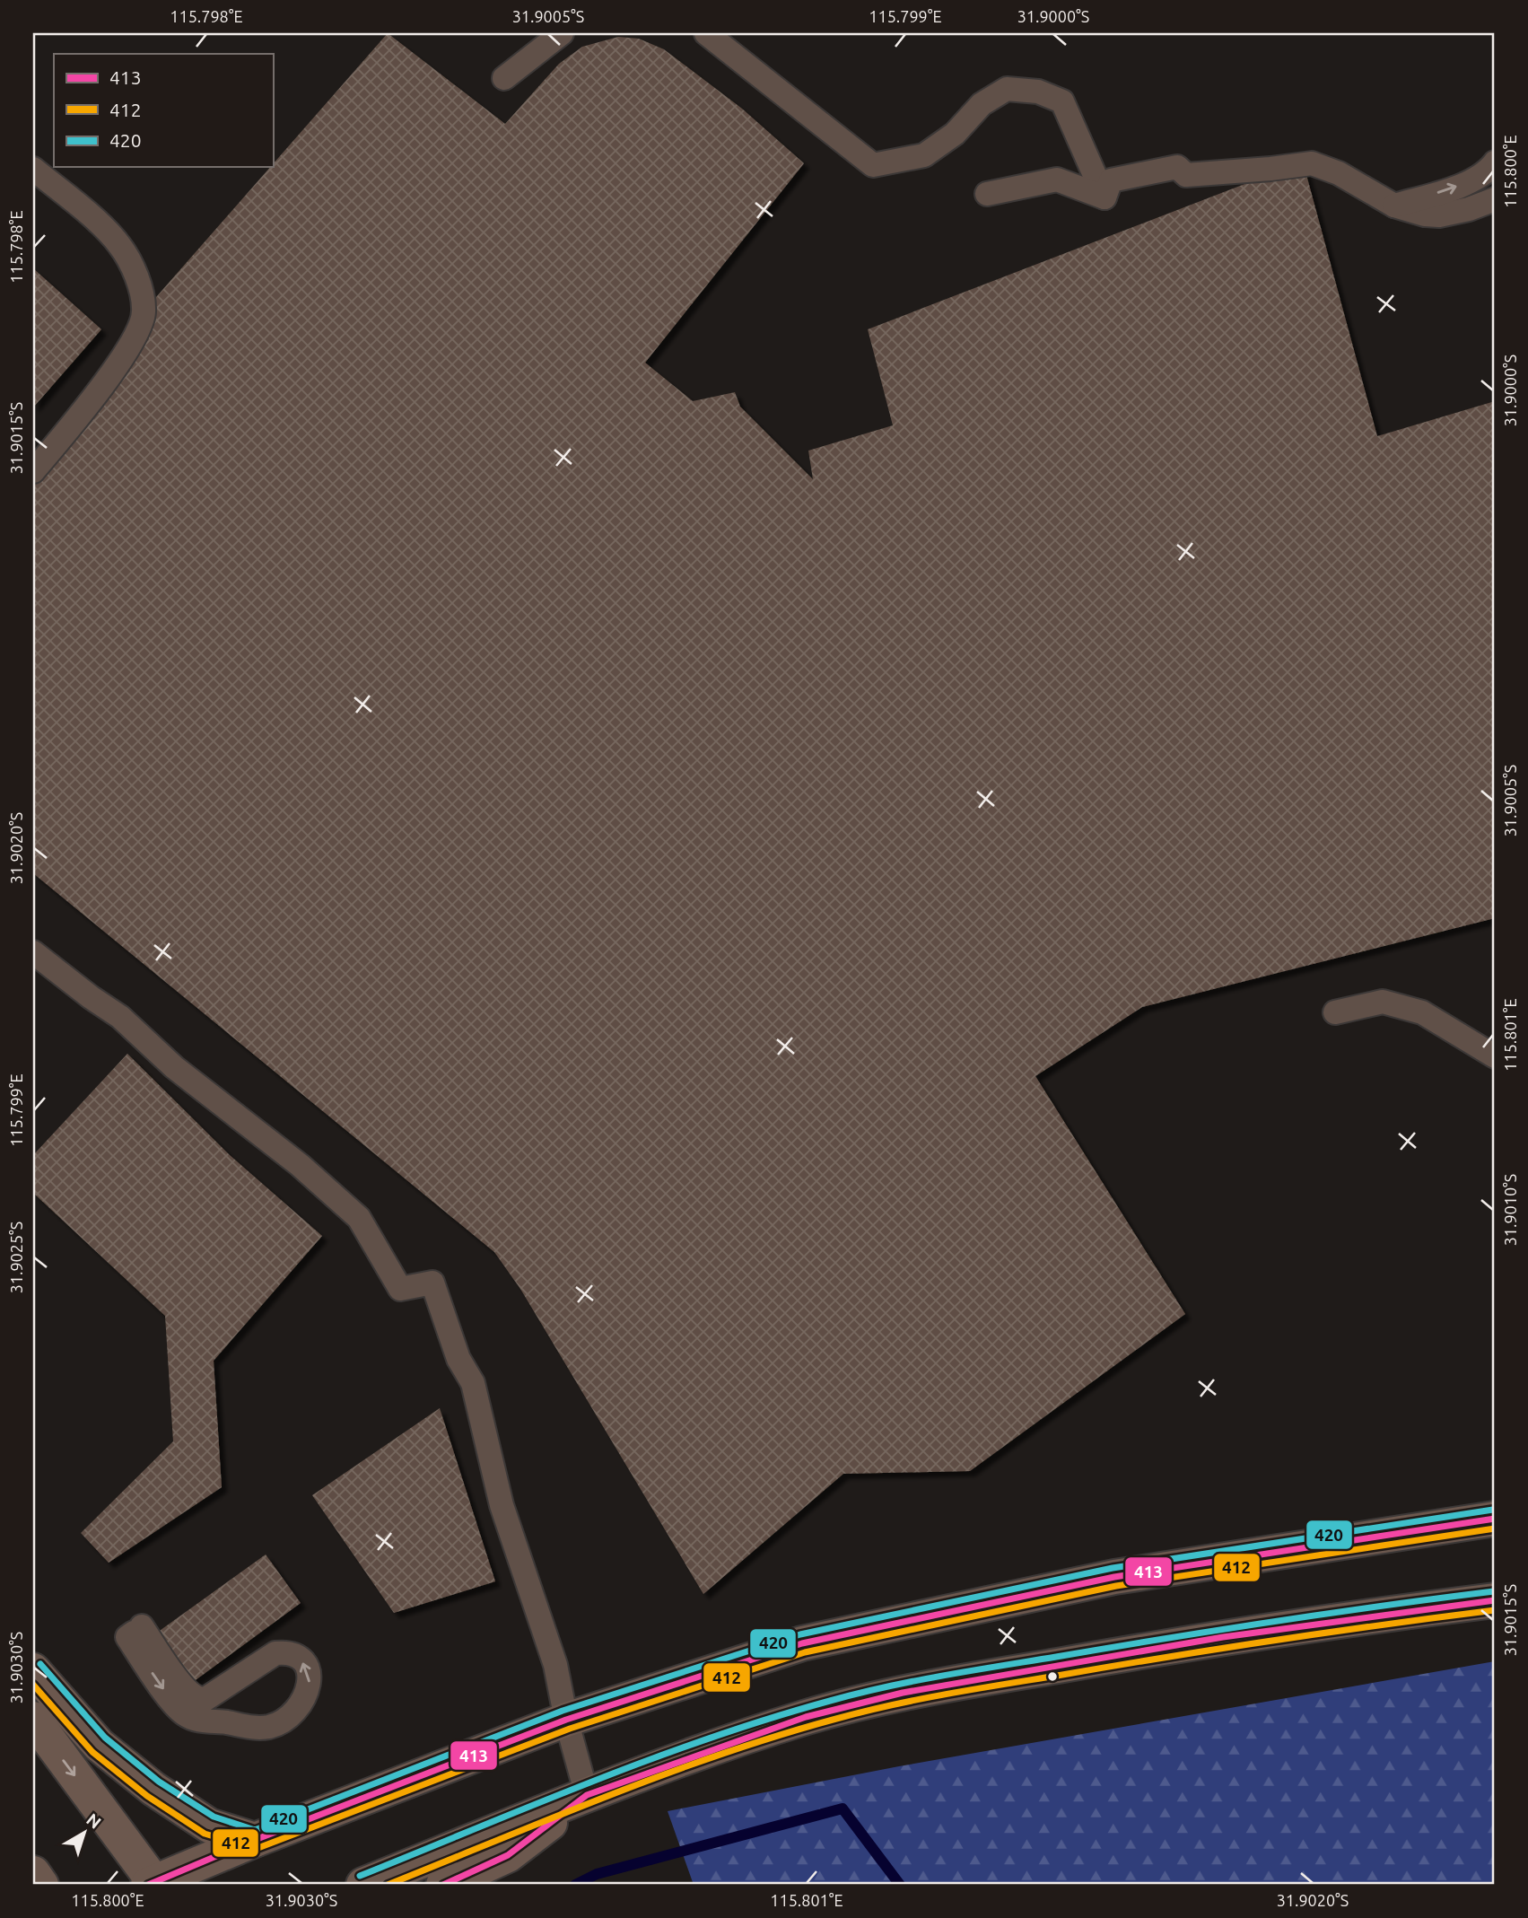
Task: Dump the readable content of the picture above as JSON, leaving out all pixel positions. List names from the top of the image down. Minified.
{"lines":["transit line 420","transit line 413","transit line 412"],"legend":["413","412","420"],"north":"top right","coordinates":["115.798°E","31.9005°S","115.799°E","31.9000°S","115.800°E","31.9015°S","31.9020°S","115.801°E","31.9010°S","31.9025°S","31.9030°S"]}
